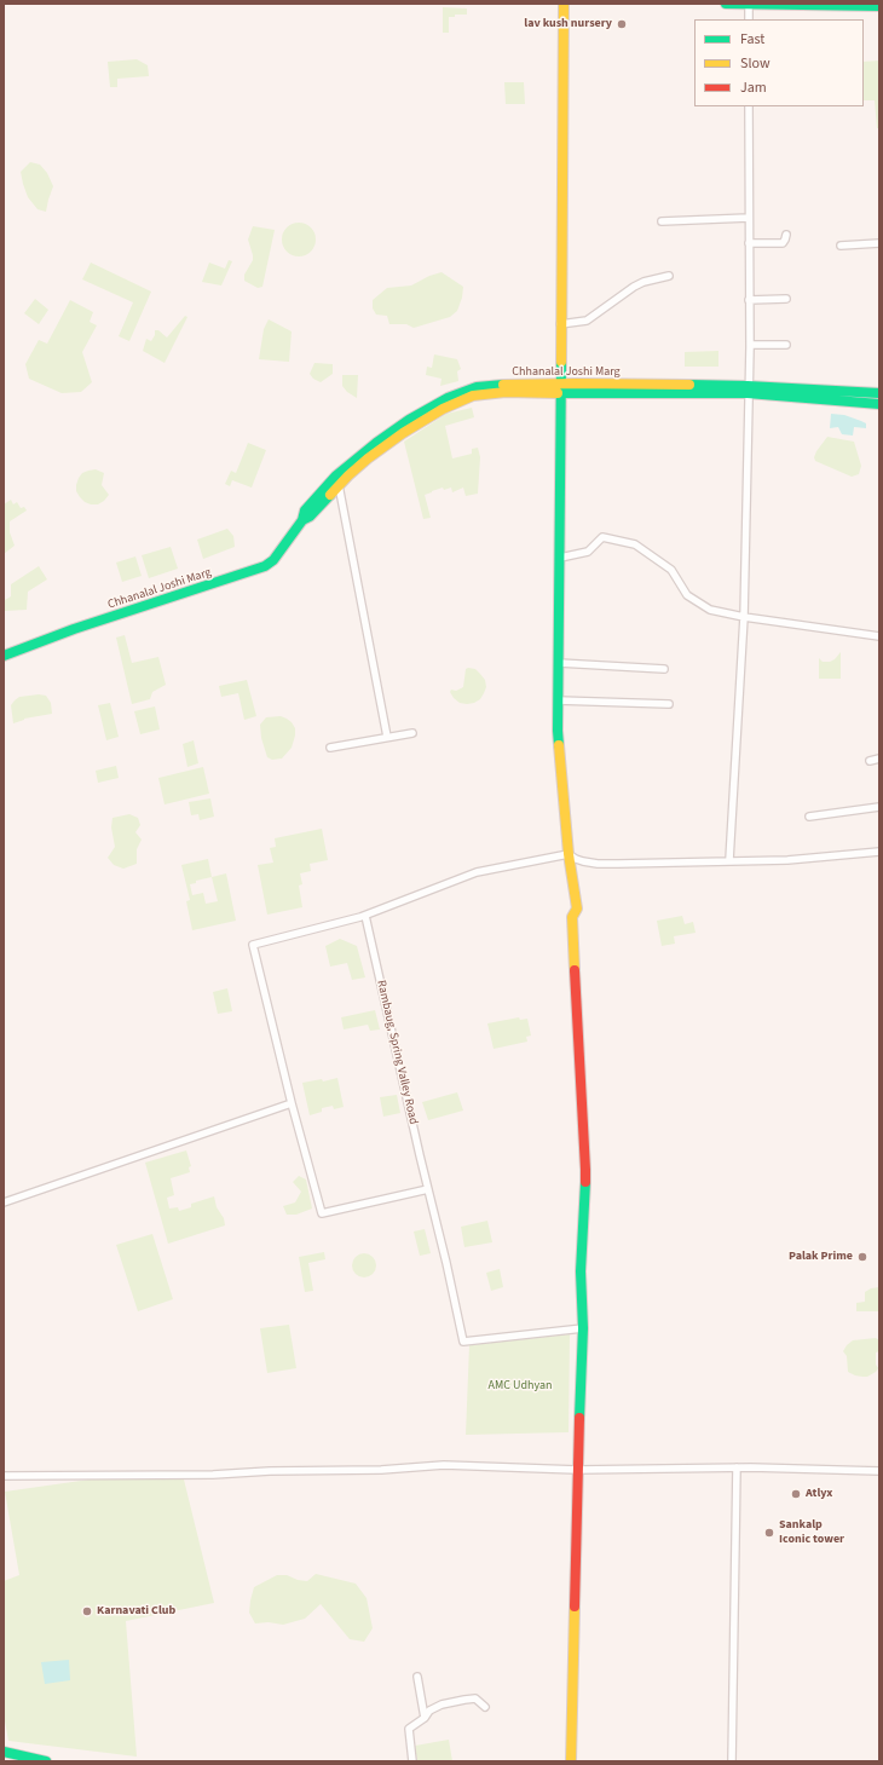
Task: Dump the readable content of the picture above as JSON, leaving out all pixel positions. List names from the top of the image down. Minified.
{"streets":{"street":["Chhanalal Joshi Marg","Rambaug, Spring Valley Road"]},"parks":["AMC Udhyan"],"places":["lav kush nursery","Palak Prime","Atlyx","Sankalp Iconic tower","Karnavati Club"],"legend":["Fast","Slow","Jam"]}
